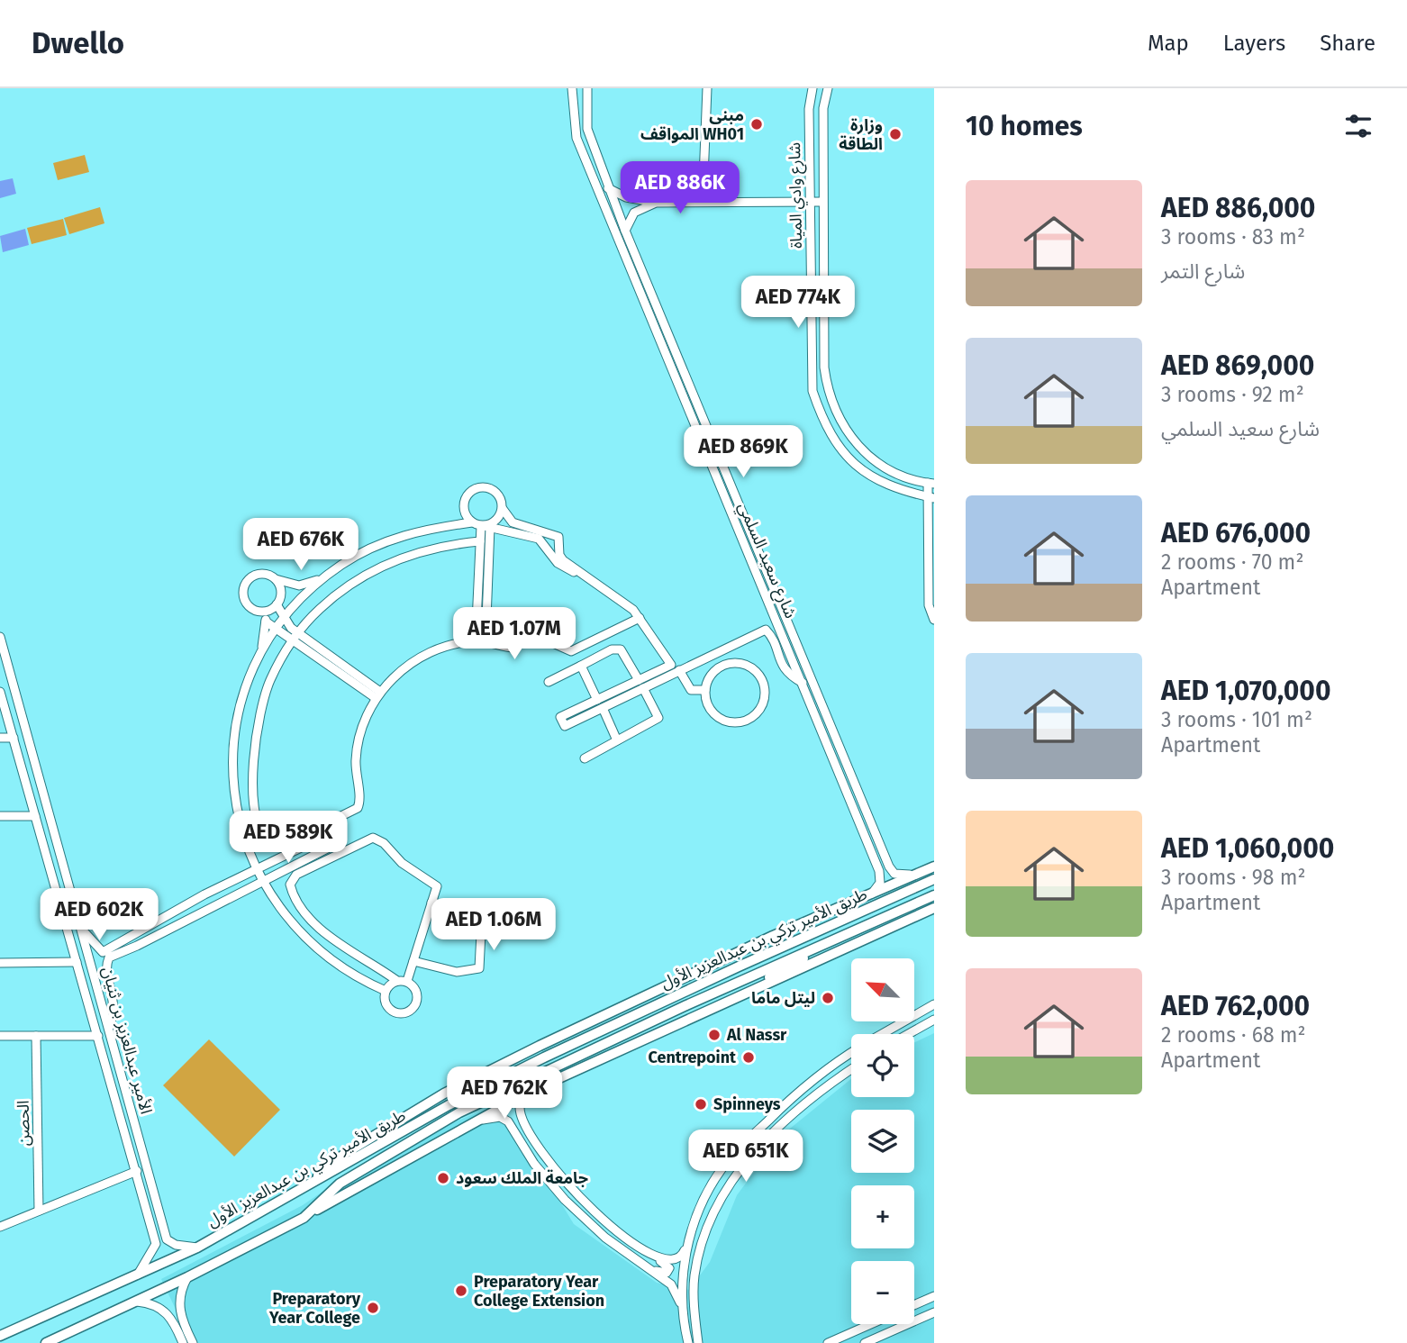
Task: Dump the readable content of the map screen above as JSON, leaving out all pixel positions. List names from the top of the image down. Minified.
{"streets":{"main road":["طريق الأمير تركي بن عبدالعزيز الأول"],"street":["شارع وادي المياة","شارع سعيد السلمي","الأمير عبدالعزيز بن ثنيان","الحصن"]},"places":["مبنى المواقف WH01","وزارة الطاقة","ليتل ماما","Al Nassr","Centrepoint","Spinneys","جامعة الملك سعود","Preparatory Year College Extension","Preparatory Year College"],"north":"top left","page":{"header":"Dwello","nav":["Map","Layers","Share"],"heading":"10 homes","price":["AED 886K","AED 774K","AED 869K","AED 676K","AED 1.07M","AED 589K","AED 602K","AED 1.06M","AED 762K","AED 651K"],"list":[{"name":"AED 886,000","note":"3 rooms · 83 m² · شارع التمر"},{"name":"AED 869,000","note":"3 rooms · 92 m² · شارع سعيد السلمي"},{"name":"AED 676,000","note":"2 rooms · 70 m² · Apartment"},{"name":"AED 1,070,000","note":"3 rooms · 101 m² · Apartment"},{"name":"AED 1,060,000","note":"3 rooms · 98 m² · Apartment"},{"name":"AED 762,000","note":"2 rooms · 68 m² · Apartment"}],"map_buttons":["+","−"]}}
